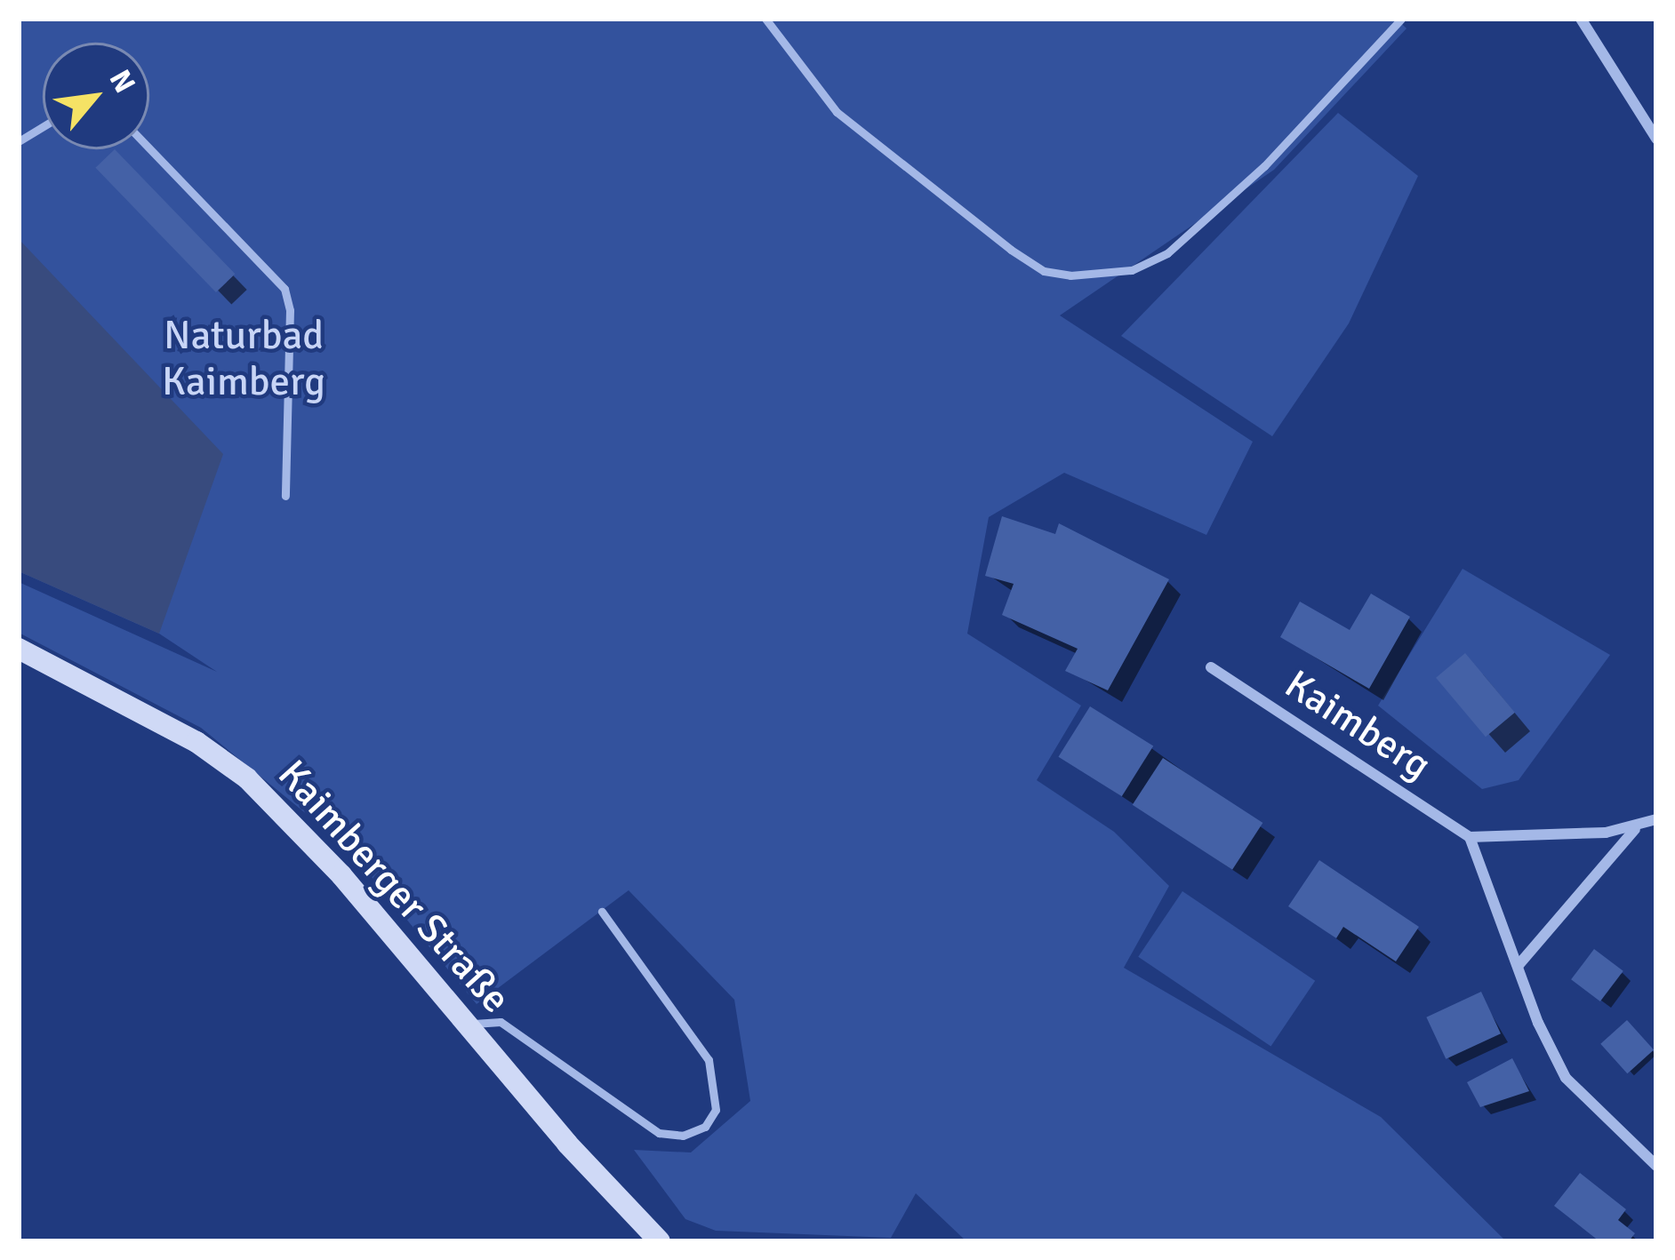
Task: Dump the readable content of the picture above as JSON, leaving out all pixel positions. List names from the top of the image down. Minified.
{"streets":{"main road":["Kaimberger Straße"],"street":["Kaimberg"]},"parks":["Naturbad Kaimberg"],"north":"top right"}
